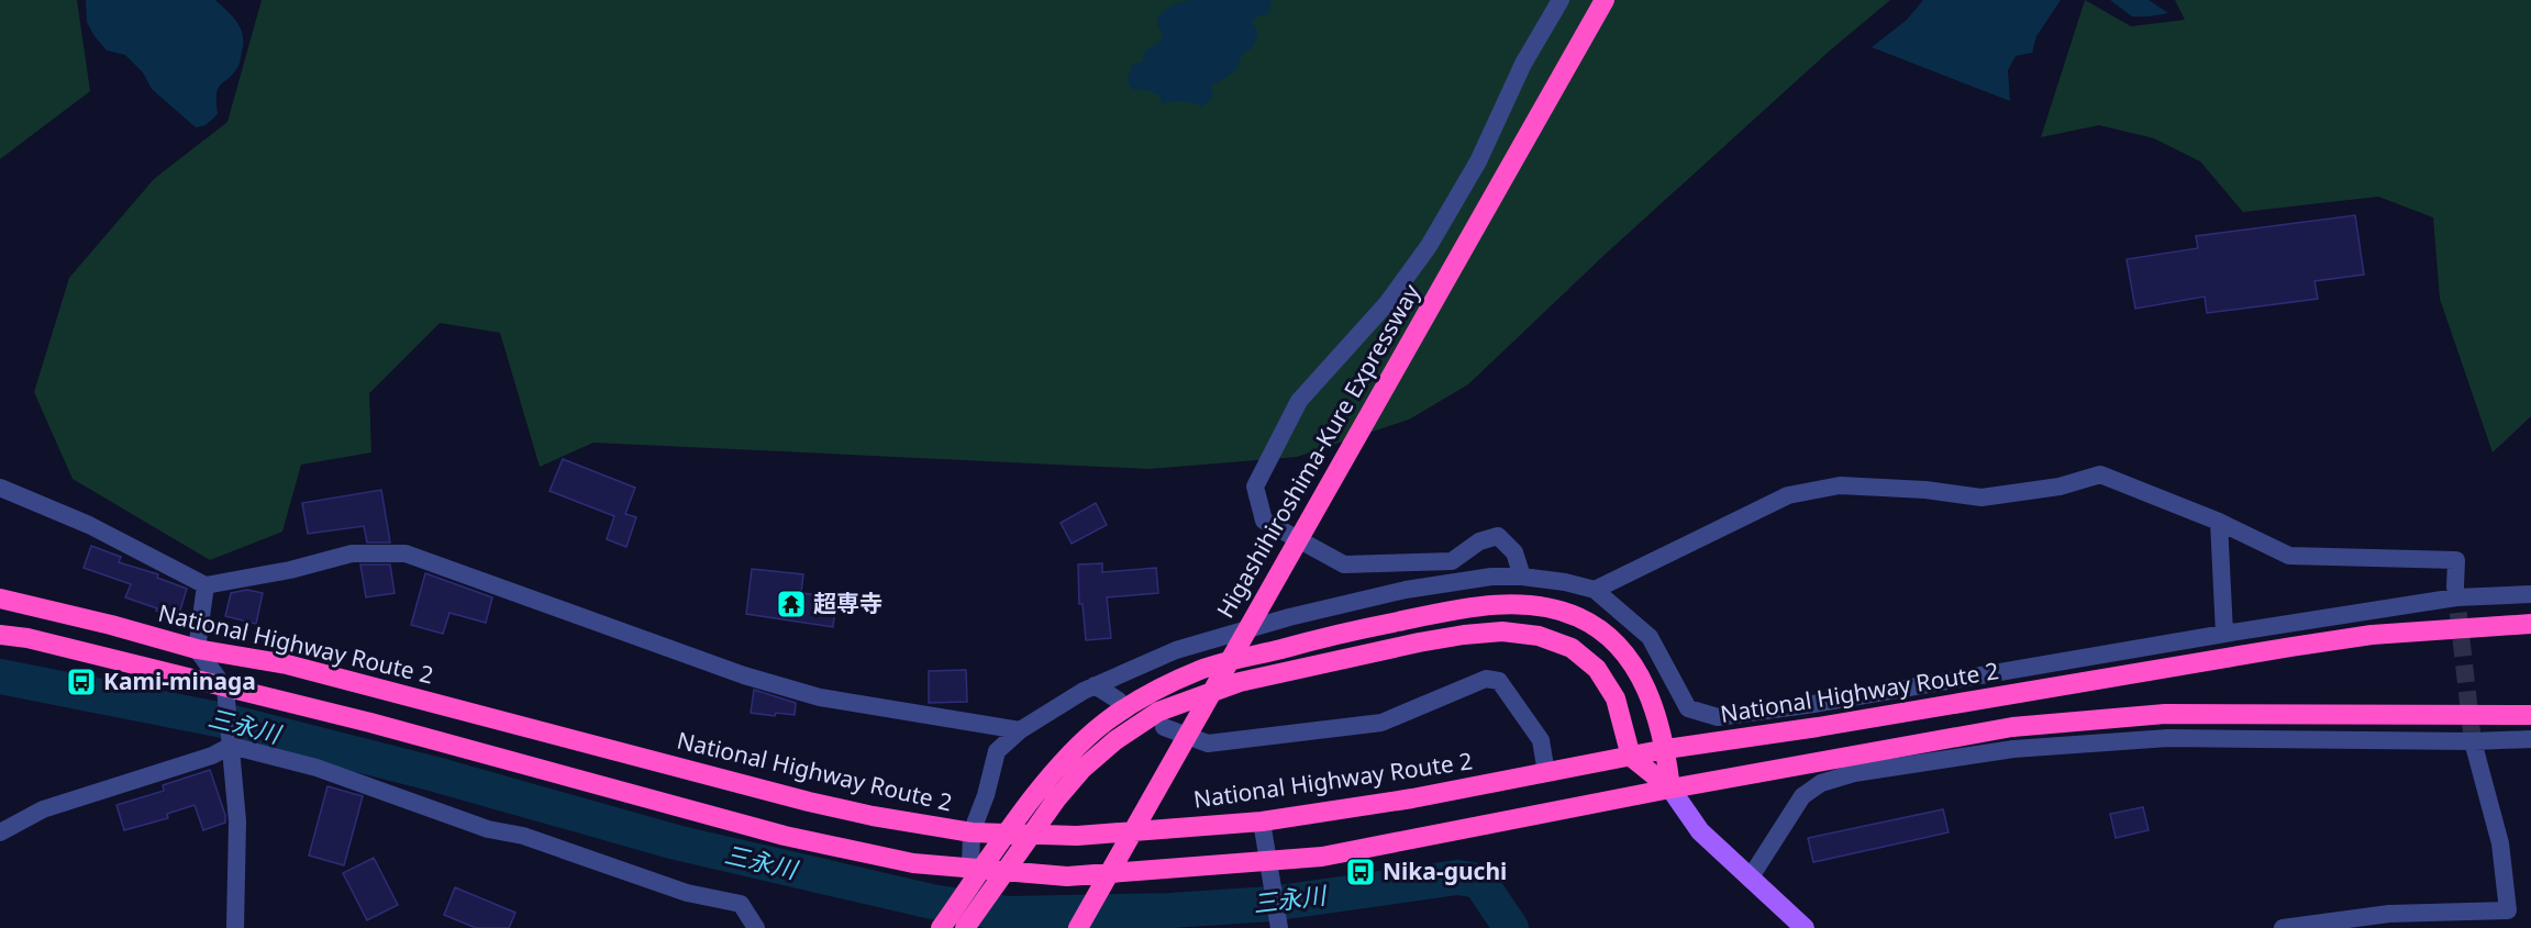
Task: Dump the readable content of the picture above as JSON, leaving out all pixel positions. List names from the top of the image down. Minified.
{"streets":{"highway":["Higashihiroshima-Kure Expressway","National Highway Route 2"]},"water":["三永川"],"places":{"temple":["超専寺"],"bus stop":["Kami-minaga","Nika-guchi"]}}
